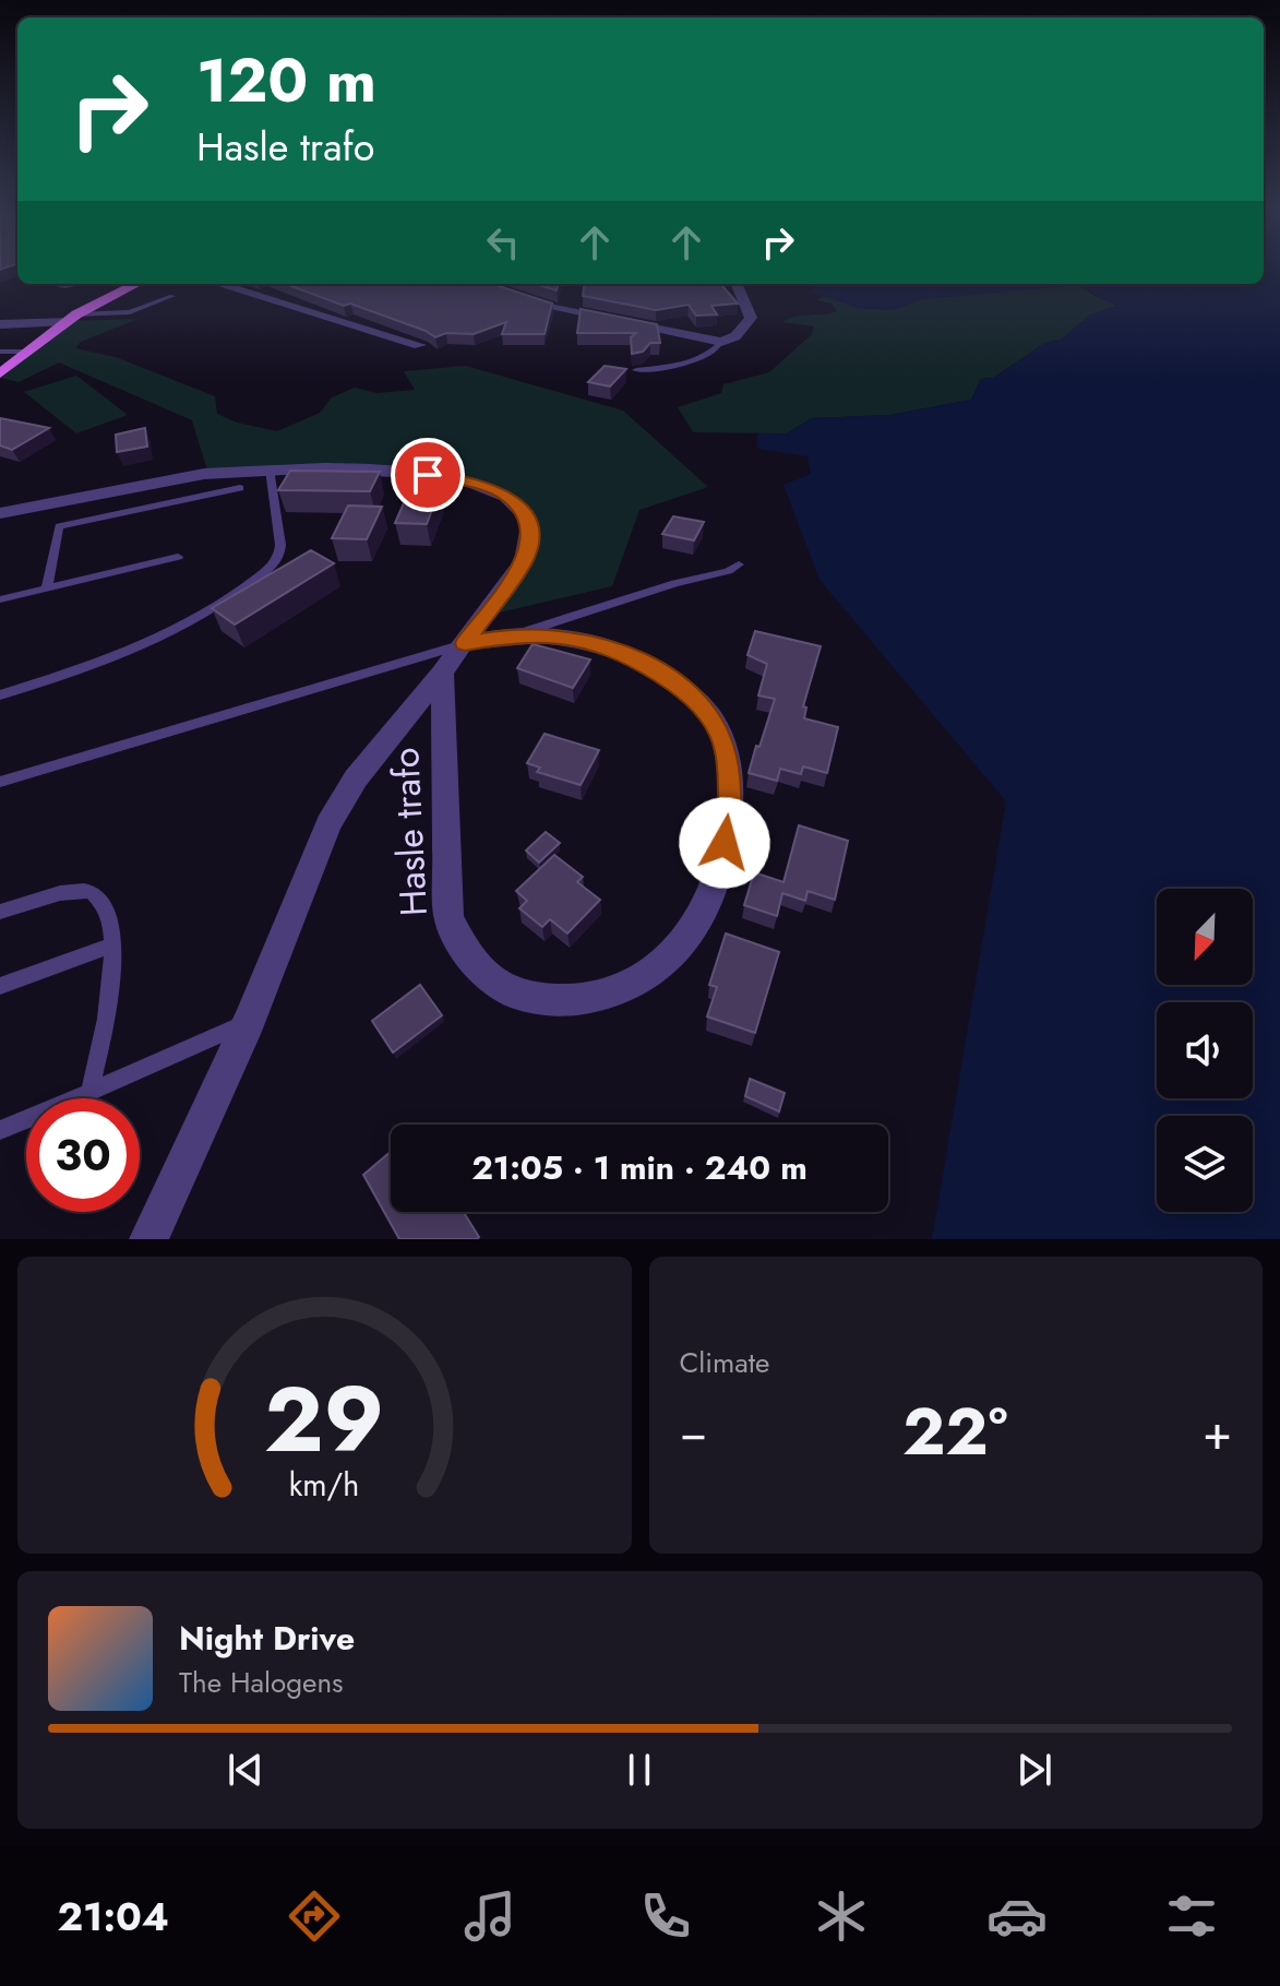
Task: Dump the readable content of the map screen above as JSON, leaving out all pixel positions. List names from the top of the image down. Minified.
{"streets":{"street":["Hasle trafo"]},"north":"bottom left","page":{"turn":["120 m","Hasle trafo"],"limit":"30","trip":"21:05 · 1 min · 240 m","tile":"Climate","heat":["−","22°","+"],"song":["Night Drive","The Halogens"],"tabs":"21:04","gauge":["29","km/h"]}}
